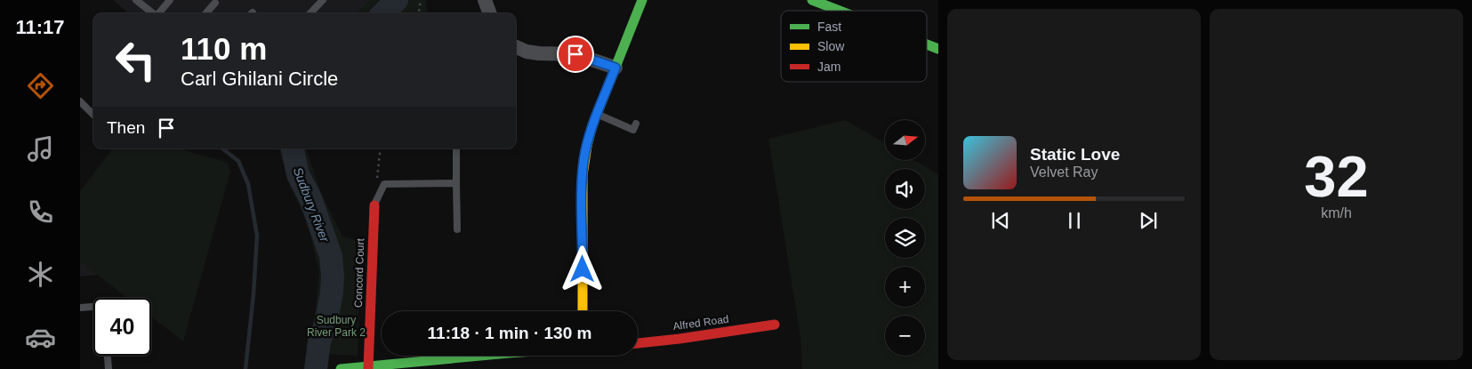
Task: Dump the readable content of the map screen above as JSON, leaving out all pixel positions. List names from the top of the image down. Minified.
{"streets":{"street":["Concord Court","Alfred Road"]},"water":["Sudbury River"],"parks":["Sudbury River Park 2"],"legend":["Fast","Slow","Jam"],"north":"right","page":{"tabs":"11:17","tile":["32","km/h"],"turn":["110 m","Carl Ghilani Circle"],"then":"Then","map_buttons":["+","−"],"song":["Static Love","Velvet Ray"],"limit":"40","trip":"11:18 · 1 min · 130 m"}}
